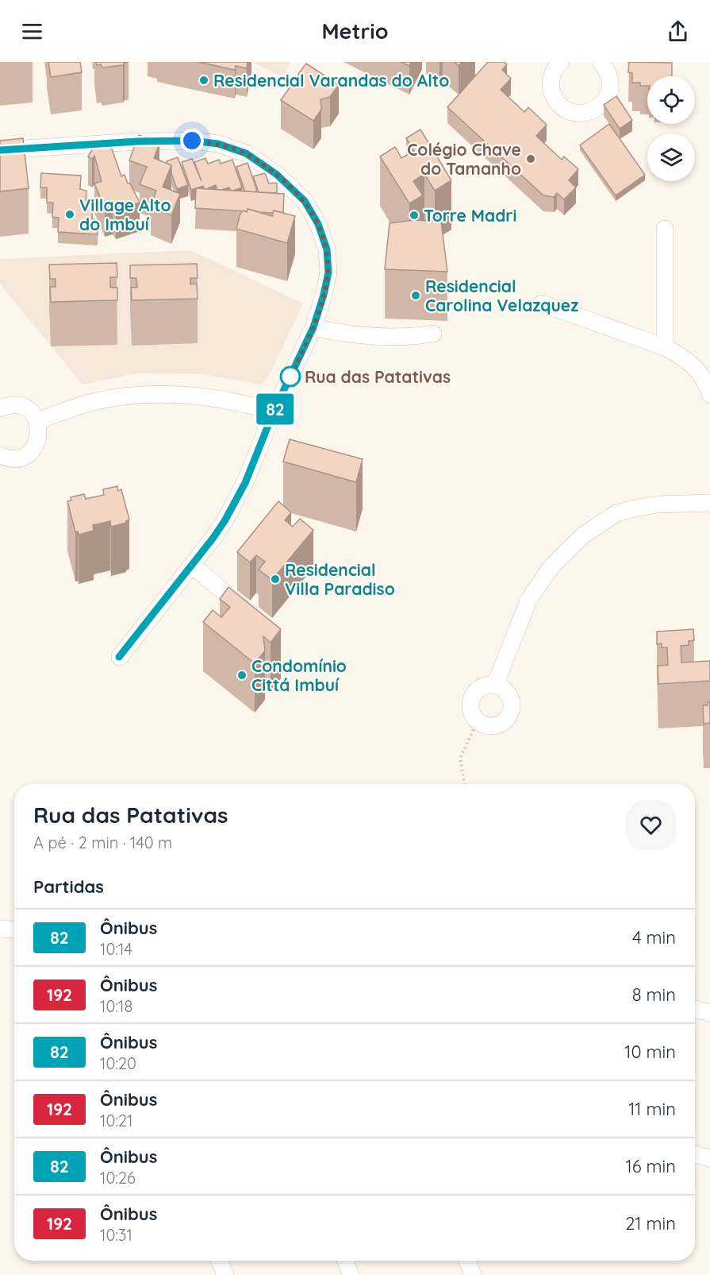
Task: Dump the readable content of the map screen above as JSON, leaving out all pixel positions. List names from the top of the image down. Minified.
{"places":["Residencial Varandas do Alto","Colégio Chave do Tamanho","Village Alto do Imbuí","Torre Madri","Residencial Carolina Velazquez","Rua das Patativas","Residencial Villa Paradiso","Condomínio Cittá Imbuí"],"lines":["bus line 82"],"page":{"header":"Metrio","on_map":"82","heading":[["Rua das Patativas","A pé · 2 min · 140 m"],"Partidas"],"list":[{"mark":"82","name":"Ônibus","note":"10:14","value":"4 min"},{"mark":"192","name":"Ônibus","note":"10:18","value":"8 min"},{"mark":"82","name":"Ônibus","note":"10:20","value":"10 min"},{"mark":"192","name":"Ônibus","note":"10:21","value":"11 min"},{"mark":"82","name":"Ônibus","note":"10:26","value":"16 min"},{"mark":"192","name":"Ônibus","note":"10:31","value":"21 min"}]}}
